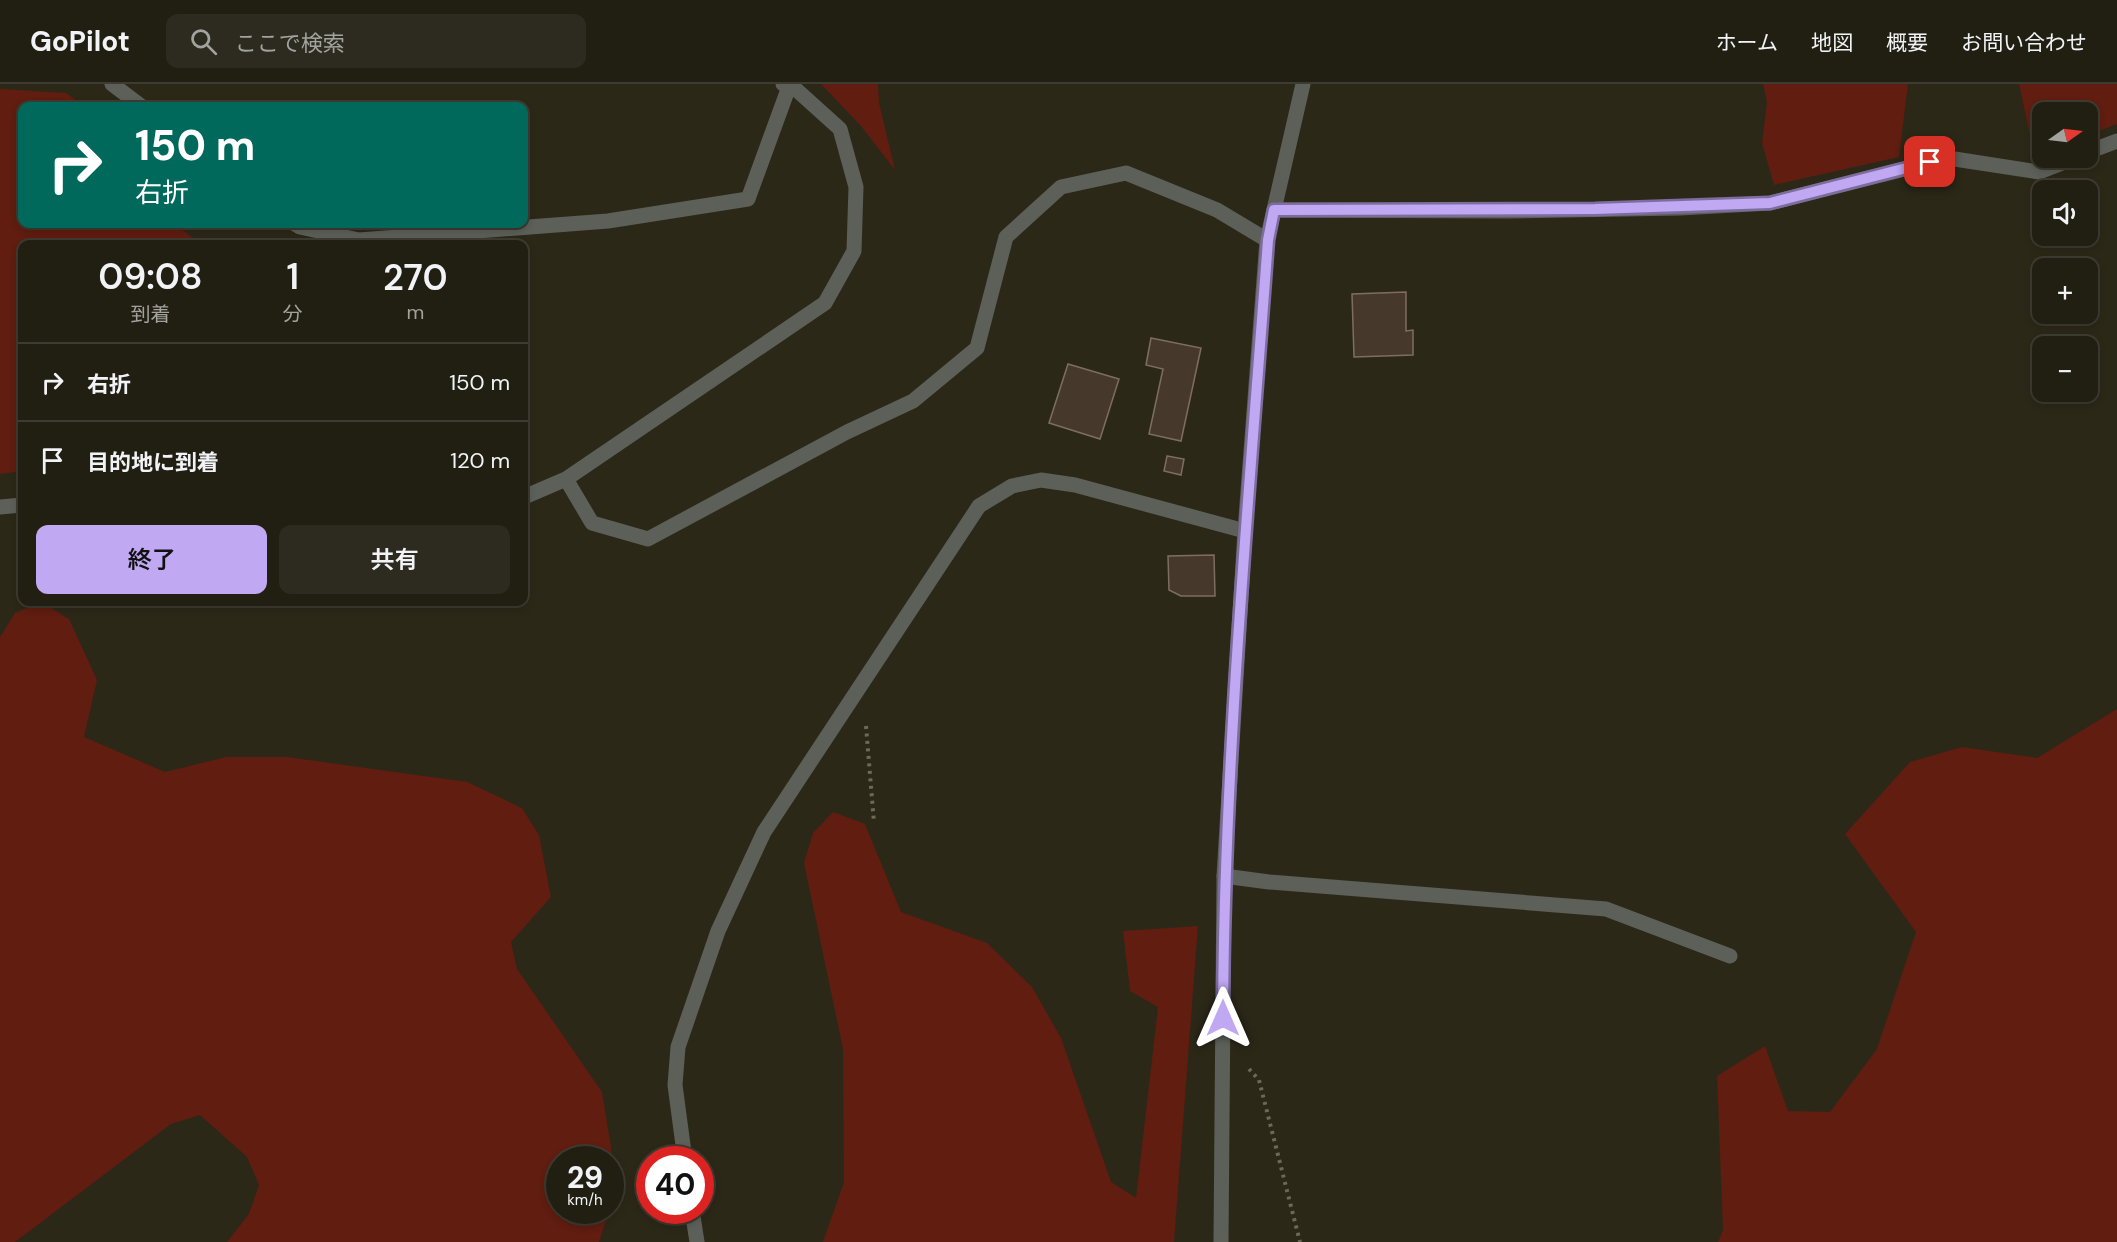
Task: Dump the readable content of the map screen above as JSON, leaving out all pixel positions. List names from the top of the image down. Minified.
{"north":"right","page":{"header":"GoPilot","search":"ここで検索","nav":["ホーム","地図","概要","お問い合わせ"],"map_buttons":["+","−"],"turn":["150 m","右折"],"eta":["09:08","到着","1","分","270","m"],"list":[{"name":"右折","value":"150 m"},{"name":"目的地に到着","value":"120 m"}],"buttons":["終了","共有"],"speed":"29 km/h","limit":"40"}}
